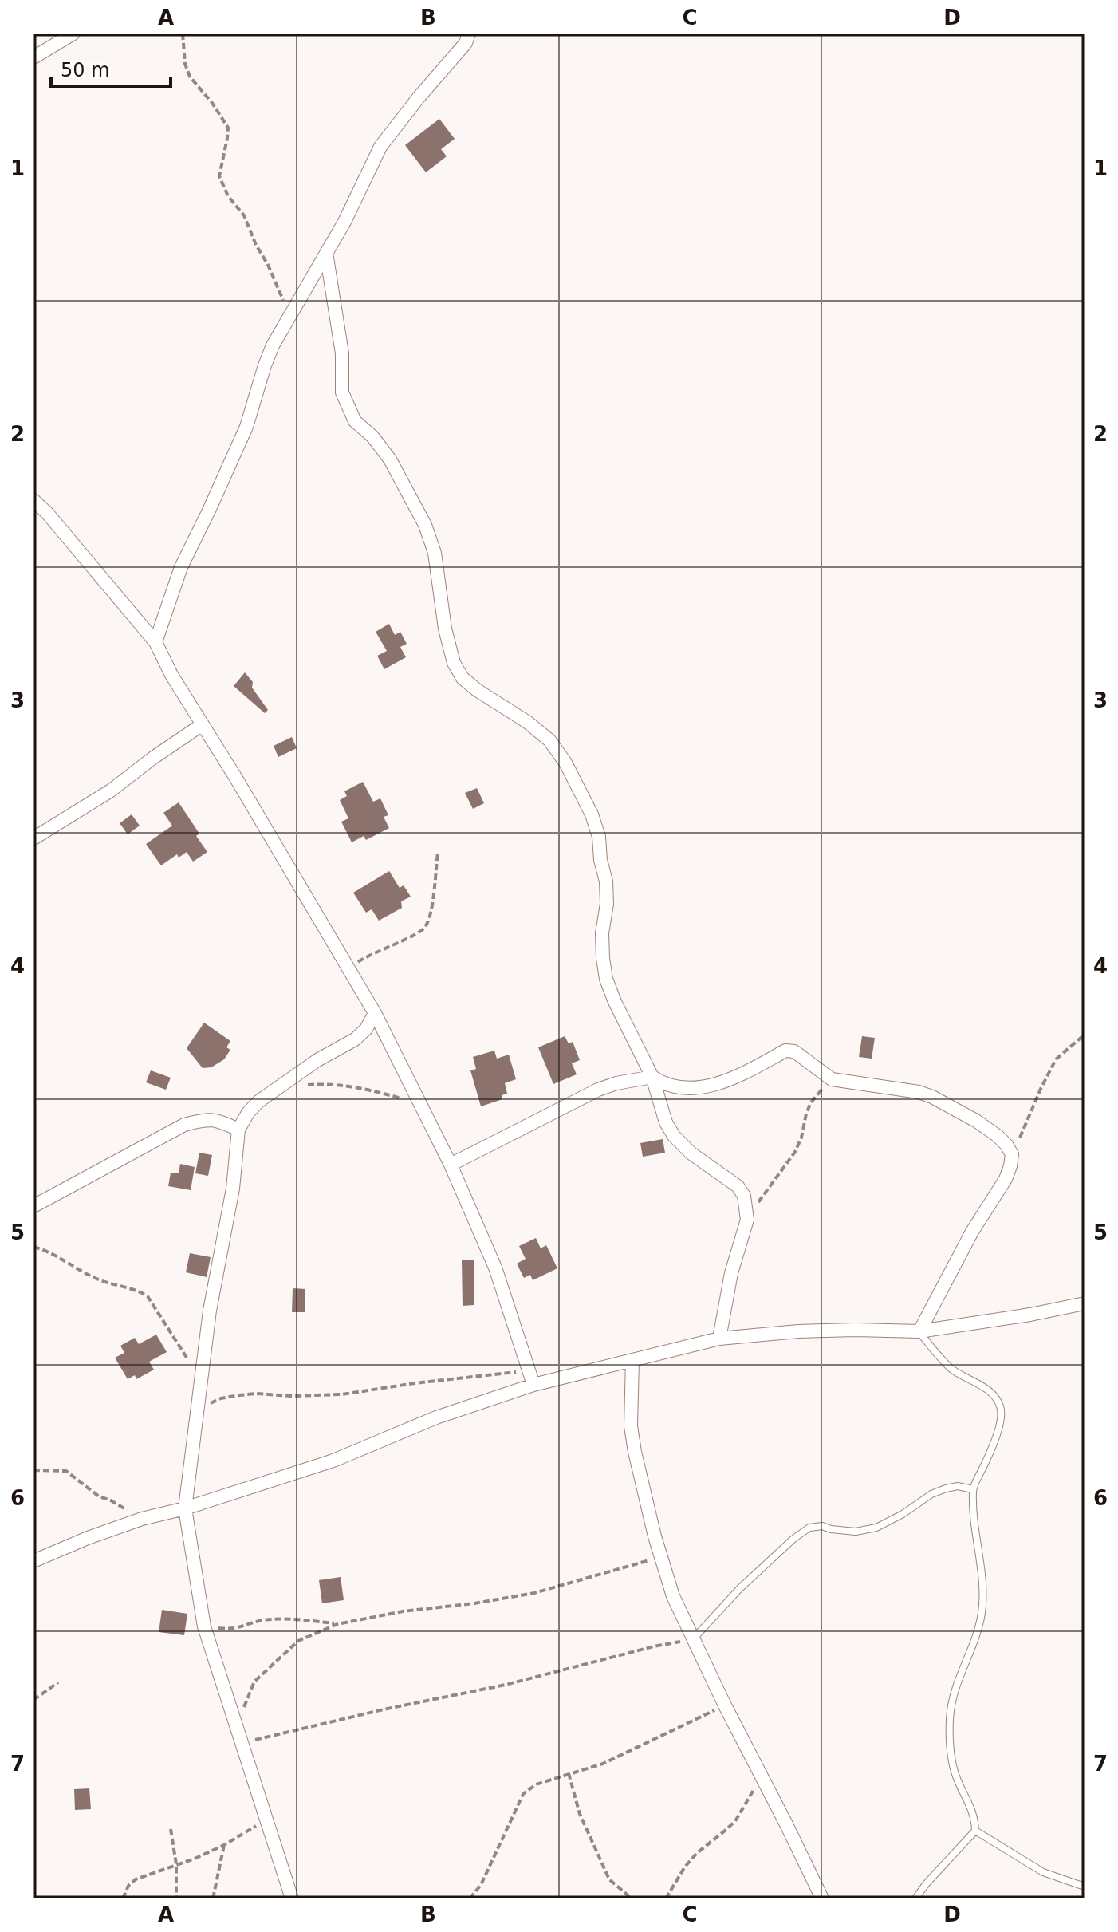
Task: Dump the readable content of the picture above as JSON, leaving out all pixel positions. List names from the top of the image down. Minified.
{"scale_bar":"50 m","grid":{"columns":["A","B","C","D"],"rows":["1","2","3","4","5","6","7"]}}
